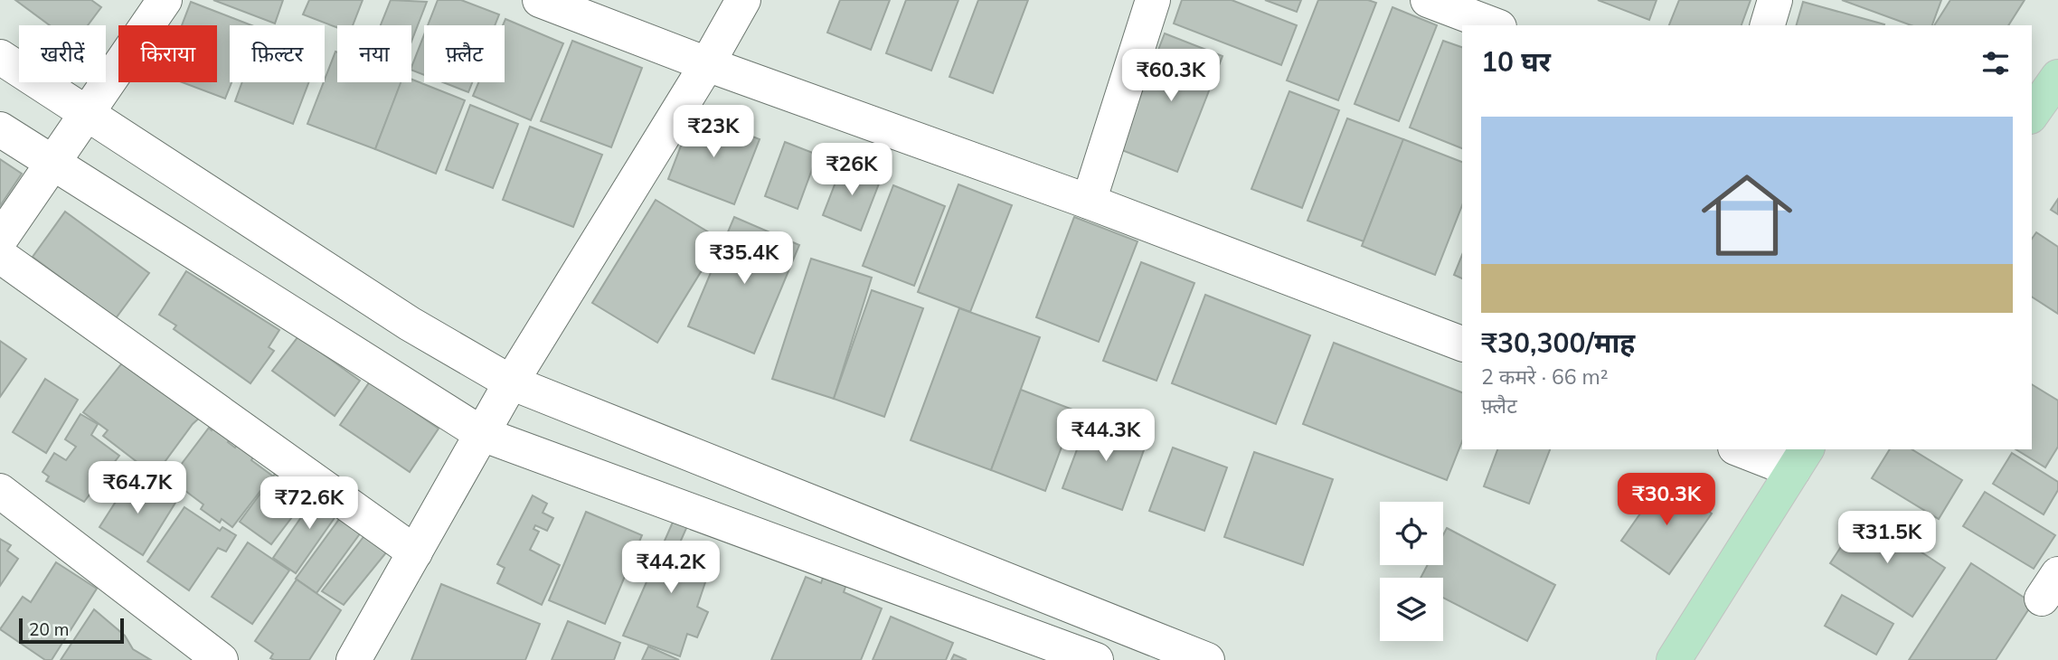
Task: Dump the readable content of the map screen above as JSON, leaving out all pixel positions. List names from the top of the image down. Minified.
{"scale_bar":"20 m","page":{"chip":["खरीदें","किराया","फ़िल्टर","नया","फ़्लैट"],"heading":"10 घर","price":["₹60.3K","₹23K","₹26K","₹35.4K","₹44.3K","₹64.7K","₹30.3K","₹72.6K","₹31.5K","₹44.2K"],"list":[{"name":"₹30,300/माह","note":"2 कमरे · 66 m² · फ़्लैट"}],"scale":"20 m"}}
